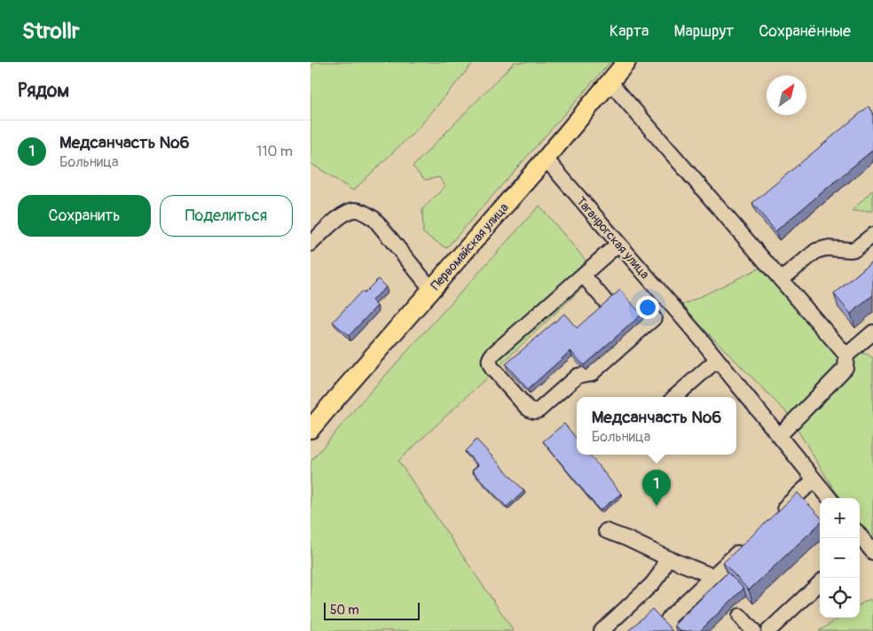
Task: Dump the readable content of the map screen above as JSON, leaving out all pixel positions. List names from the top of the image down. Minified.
{"streets":{"main road":["Первомайская улица"],"street":["Таганрогская улица"]},"crossings":[["Таганрогская улица","Первомайская улица"]],"scale_bar":"50 m","north":"top right","page":{"header":"Strollr","nav":["Карта","Маршрут","Сохранённые"],"heading":"Рядом","list":[{"mark":"1","name":"Медсанчасть №6","note":"Больница","value":"110 m"}],"buttons":["Сохранить","Поделиться"],"popup":["Медсанчасть №6","Больница"],"pins":"1","map_buttons":["+","−"],"scale":"50 m"}}
